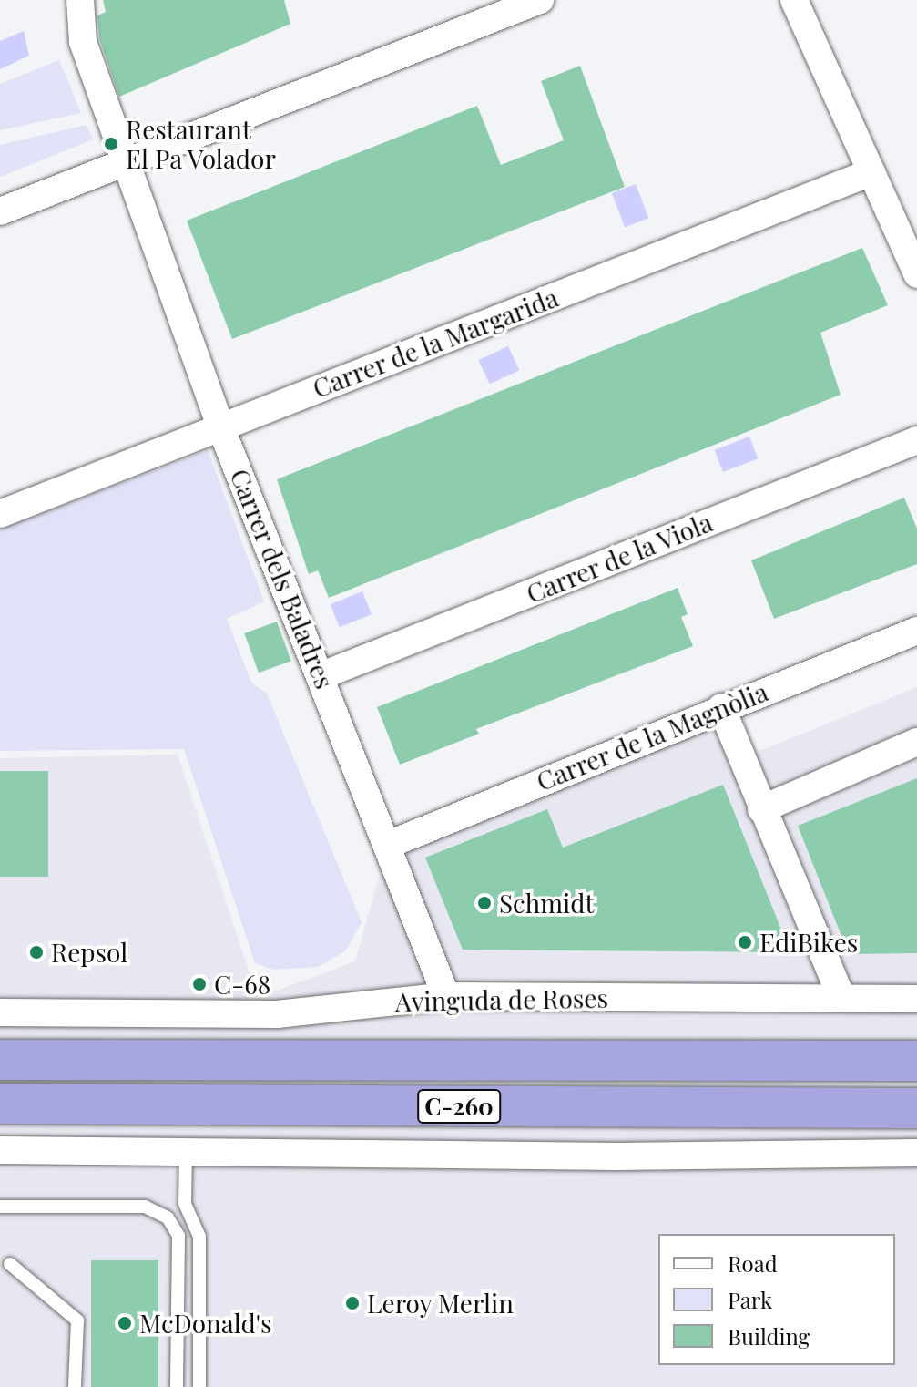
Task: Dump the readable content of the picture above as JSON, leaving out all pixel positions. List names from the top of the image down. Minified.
{"streets":{"highway":["C-260"],"street":["Carrer de la Margarida","Carrer de la Viola","Carrer dels Baladres","Carrer de la Magnòlia","Avinguda de Roses"]},"crossings":[["Carrer de la Margarida","Carrer dels Baladres"],["Carrer de la Viola","Carrer dels Baladres"],["Carrer dels Baladres","Carrer de la Magnòlia"],["Carrer dels Baladres","Avinguda de Roses"]],"places":["Restaurant El Pa Volador","Schmidt","EdiBikes","Repsol","C-68","Leroy Merlin","McDonald's"],"legend":["Road","Park","Building"]}
